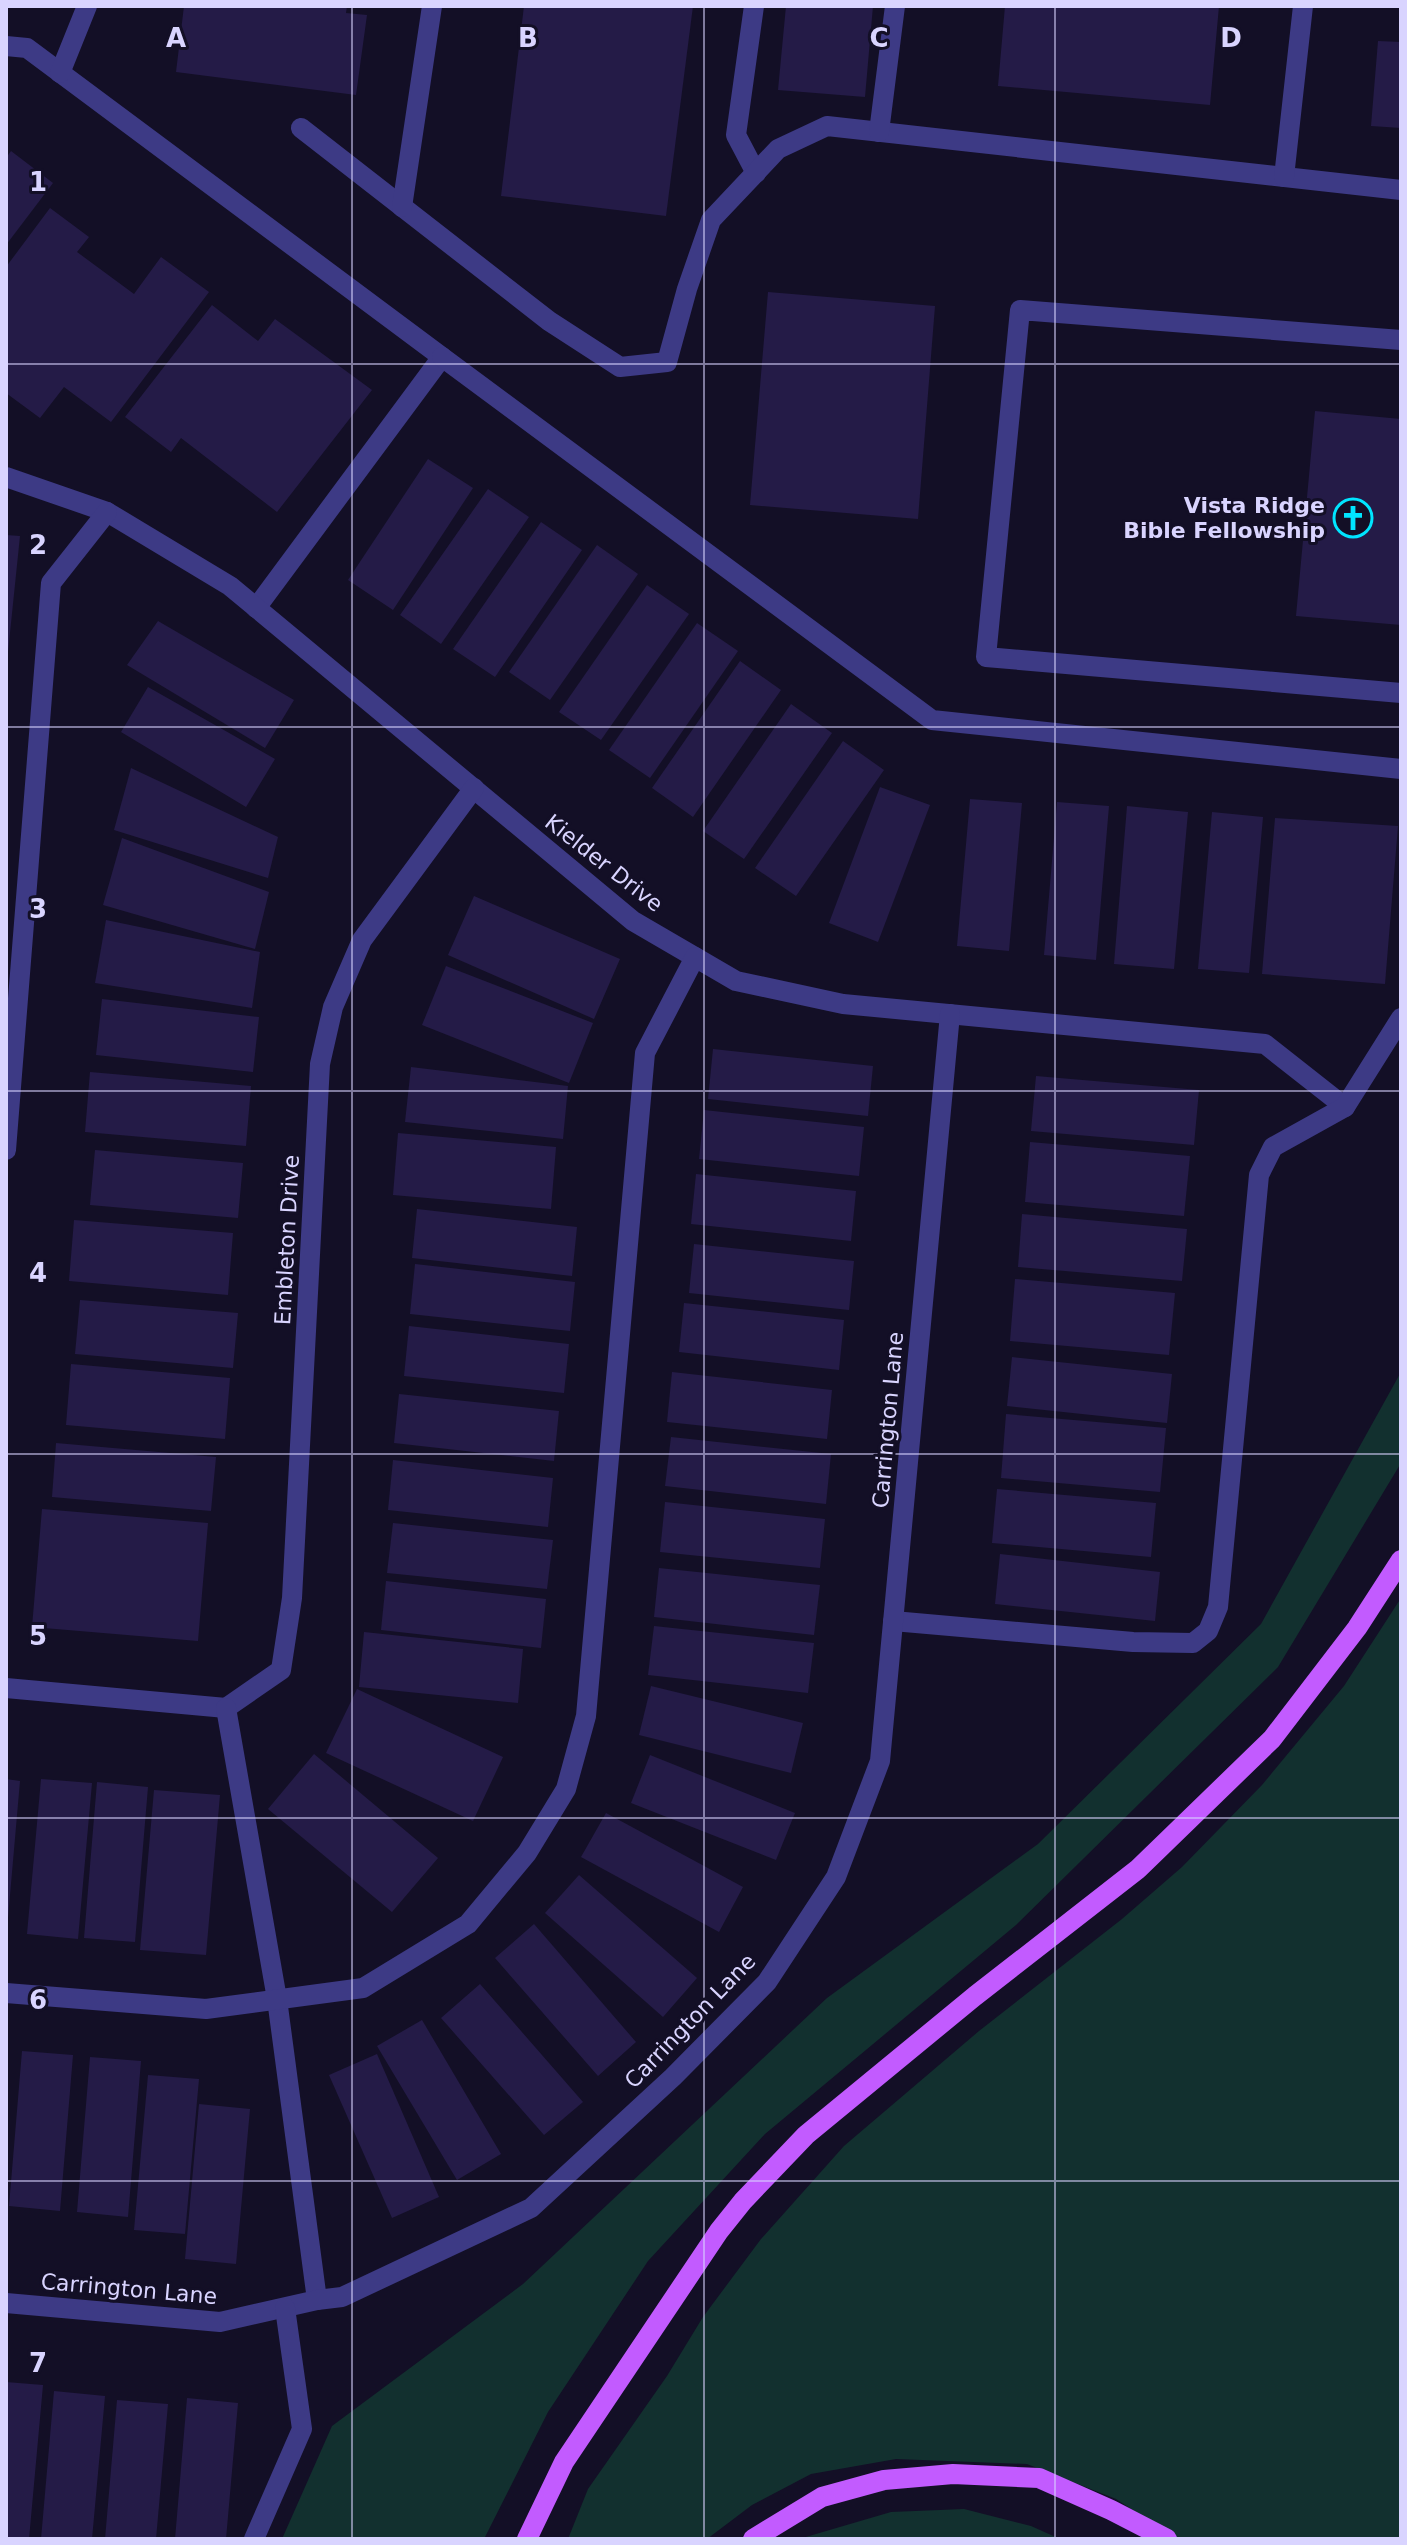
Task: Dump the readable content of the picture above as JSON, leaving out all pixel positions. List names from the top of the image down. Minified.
{"streets":{"street":["Kielder Drive","Embleton Drive","Carrington Lane"]},"crossings":[["Kielder Drive","Embleton Drive"],["Kielder Drive","Carrington Lane"]],"places":{"church":["Vista Ridge Bible Fellowship"]},"grid":{"columns":["A","B","C","D"],"rows":["1","2","3","4","5","6","7"]}}
